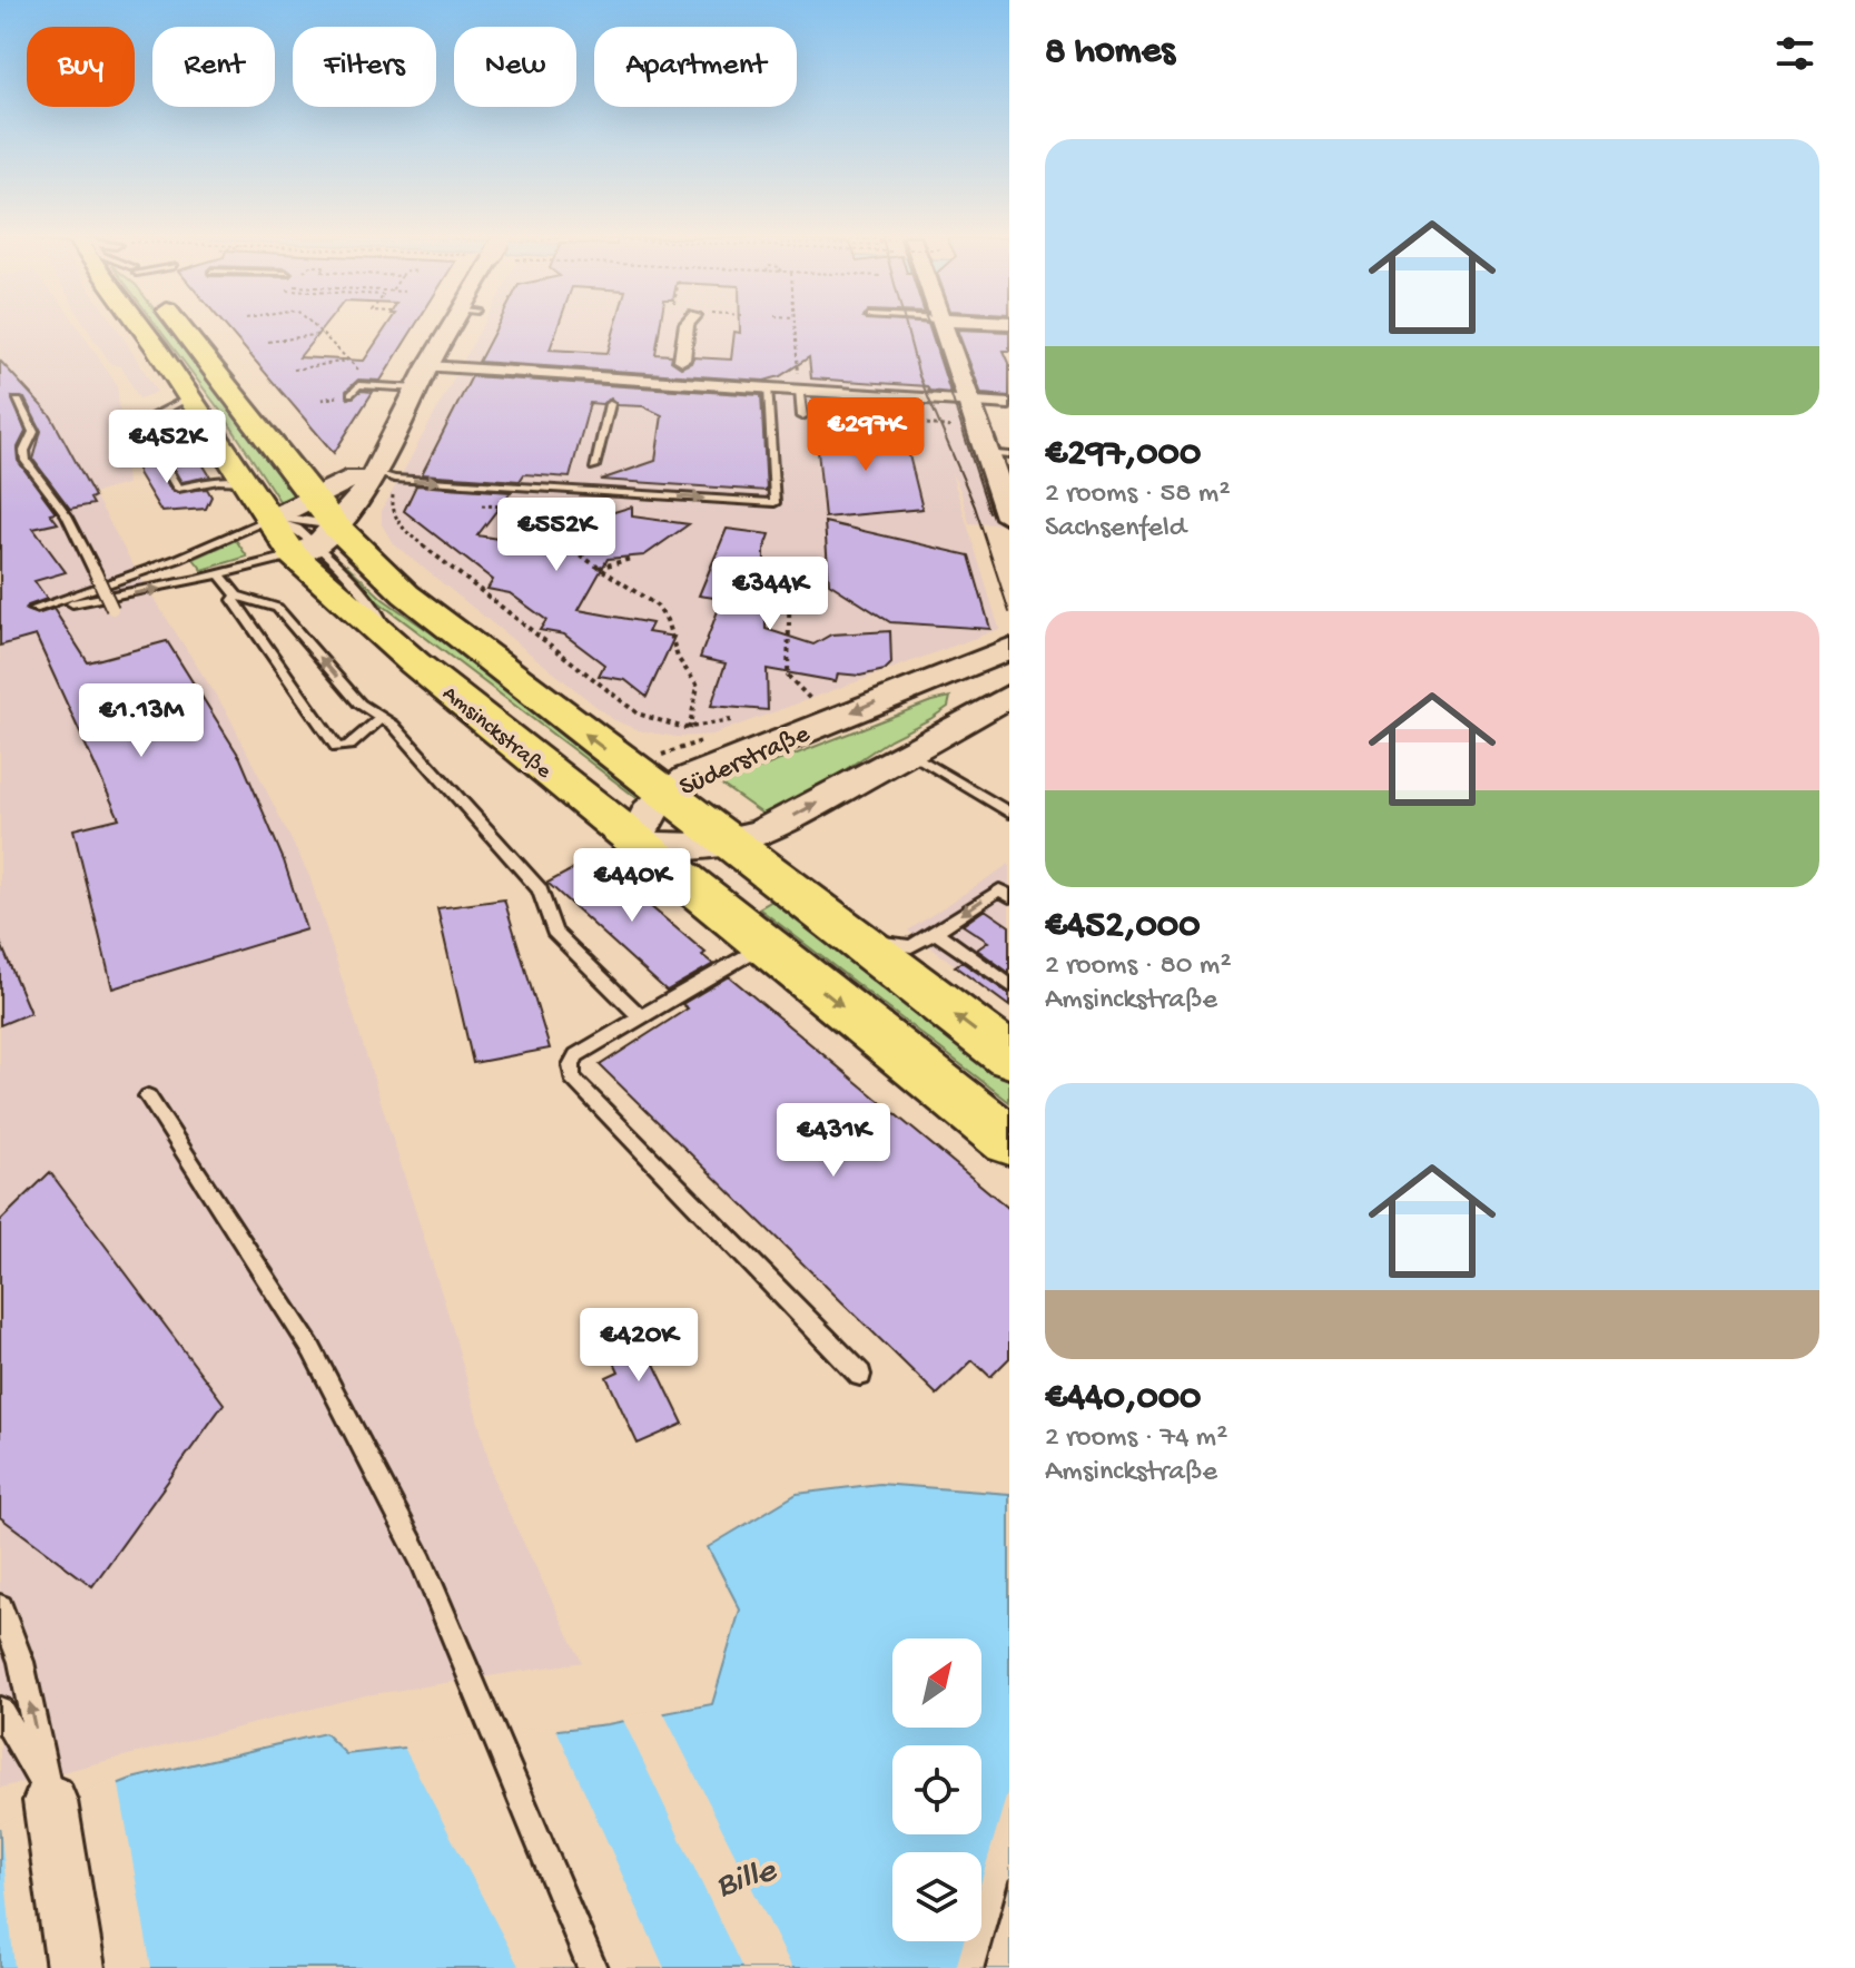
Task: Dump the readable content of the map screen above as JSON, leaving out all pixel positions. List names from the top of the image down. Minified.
{"streets":{"main road":["Amsinckstraße"],"street":["Süderstraße"]},"crossings":[["Amsinckstraße","Süderstraße"]],"water":["Bille"],"north":"top right","page":{"heading":"8 homes","chip":["Buy","Rent","Filters","New","Apartment"],"list":[{"name":"€297,000","note":"2 rooms · 58 m² · Sachsenfeld"},{"name":"€452,000","note":"2 rooms · 80 m² · Amsinckstraße"},{"name":"€440,000","note":"2 rooms · 74 m² · Amsinckstraße"}],"price":["€297K","€452K","€552K","€344K","€1.13M","€440K","€431K","€420K"]}}
